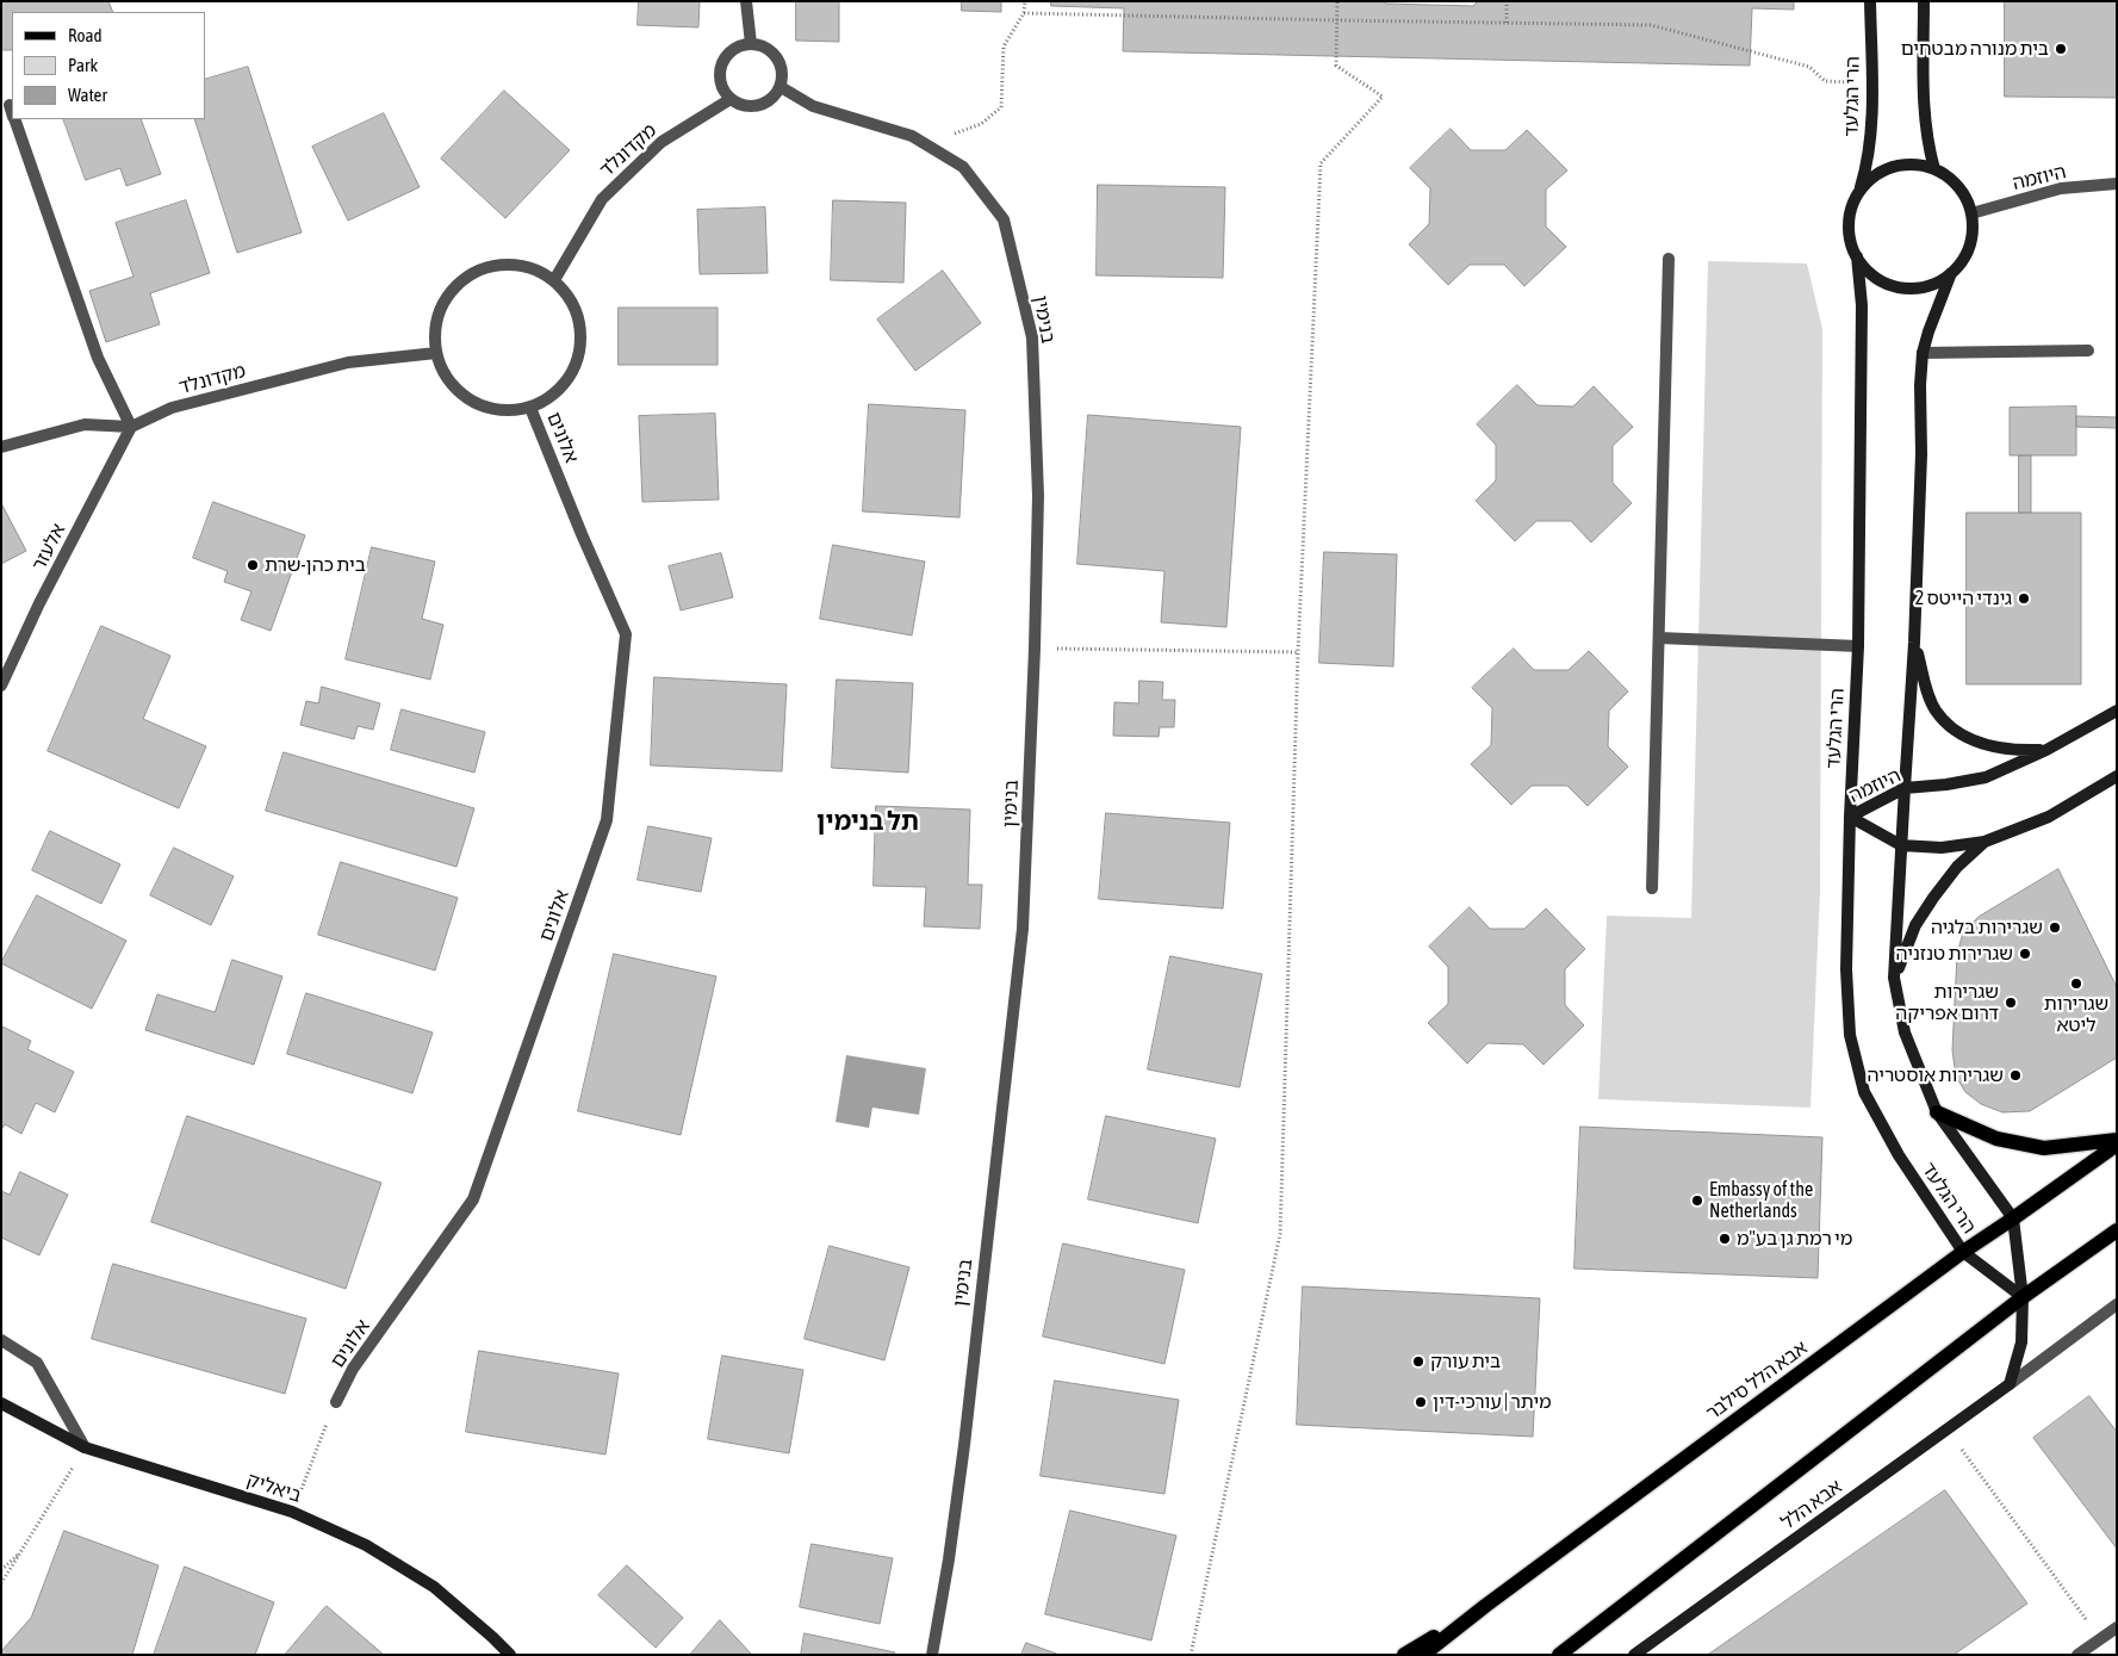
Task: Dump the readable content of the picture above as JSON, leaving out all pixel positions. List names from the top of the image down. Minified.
{"streets":{"main road":["אבא הלל סילבר"],"street":["הרי הגלעד","מקדונלד","היוזמה","בנימין","אלונים","אלעזר","ביאליק","אבא הלל"]},"crossings":[["הרי הגלעד","היוזמה"],["הרי הגלעד","אבא הלל סילבר"],["מקדונלד","בנימין"],["מקדונלד","אלונים"],["מקדונלד","אלעזר"]],"districts":["תל בנימין"],"places":["בית מנורה מבטחים","בית כהן-שרת","גינדי הייטס 2","שגרירות בלגיה","שגרירות טנזניה","שגרירות ליטא","שגרירות דרום אפריקה","שגרירות אוסטריה","Embassy of the Netherlands","מי רמת גן בע\"מ","בית עורק","מיתר | עורכי-דין"],"legend":["Road","Park","Water"]}
